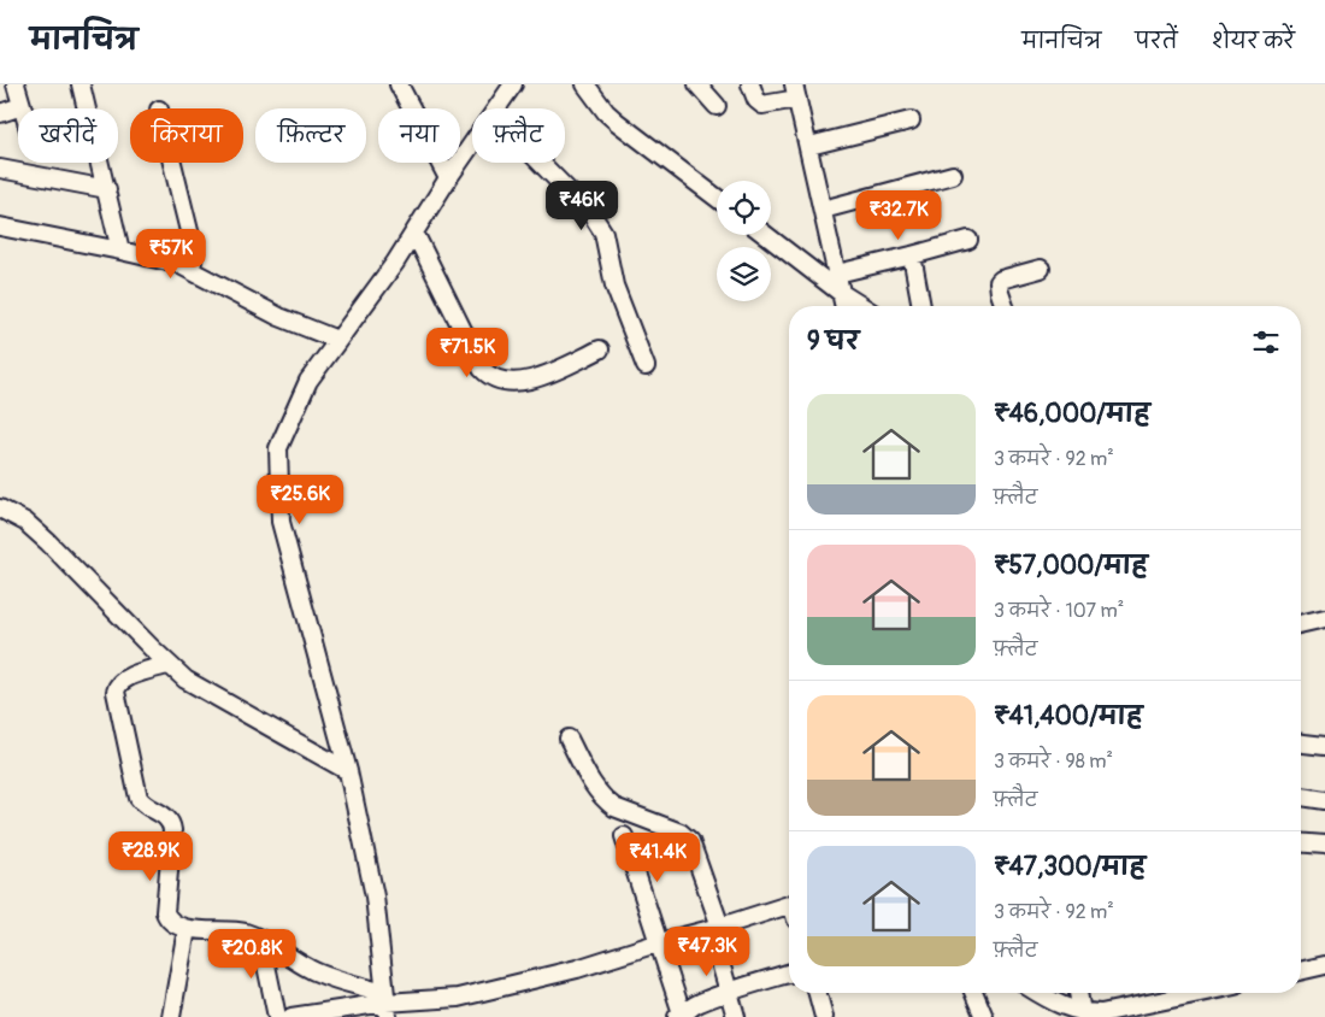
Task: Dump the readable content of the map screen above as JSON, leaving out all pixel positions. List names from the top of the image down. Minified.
{"page":{"header":"मानचित्र","nav":["मानचित्र","परतें","शेयर करें"],"chip":["खरीदें","किराया","फ़िल्टर","नया","फ़्लैट"],"price":["₹46K","₹32.7K","₹57K","₹71.5K","₹25.6K","₹28.9K","₹41.4K","₹47.3K","₹20.8K"],"heading":"9 घर","list":[{"name":"₹46,000/माह","note":"3 कमरे · 92 m² · फ़्लैट"},{"name":"₹57,000/माह","note":"3 कमरे · 107 m² · फ़्लैट"},{"name":"₹41,400/माह","note":"3 कमरे · 98 m² · फ़्लैट"},{"name":"₹47,300/माह","note":"3 कमरे · 92 m² · फ़्लैट"}]}}
